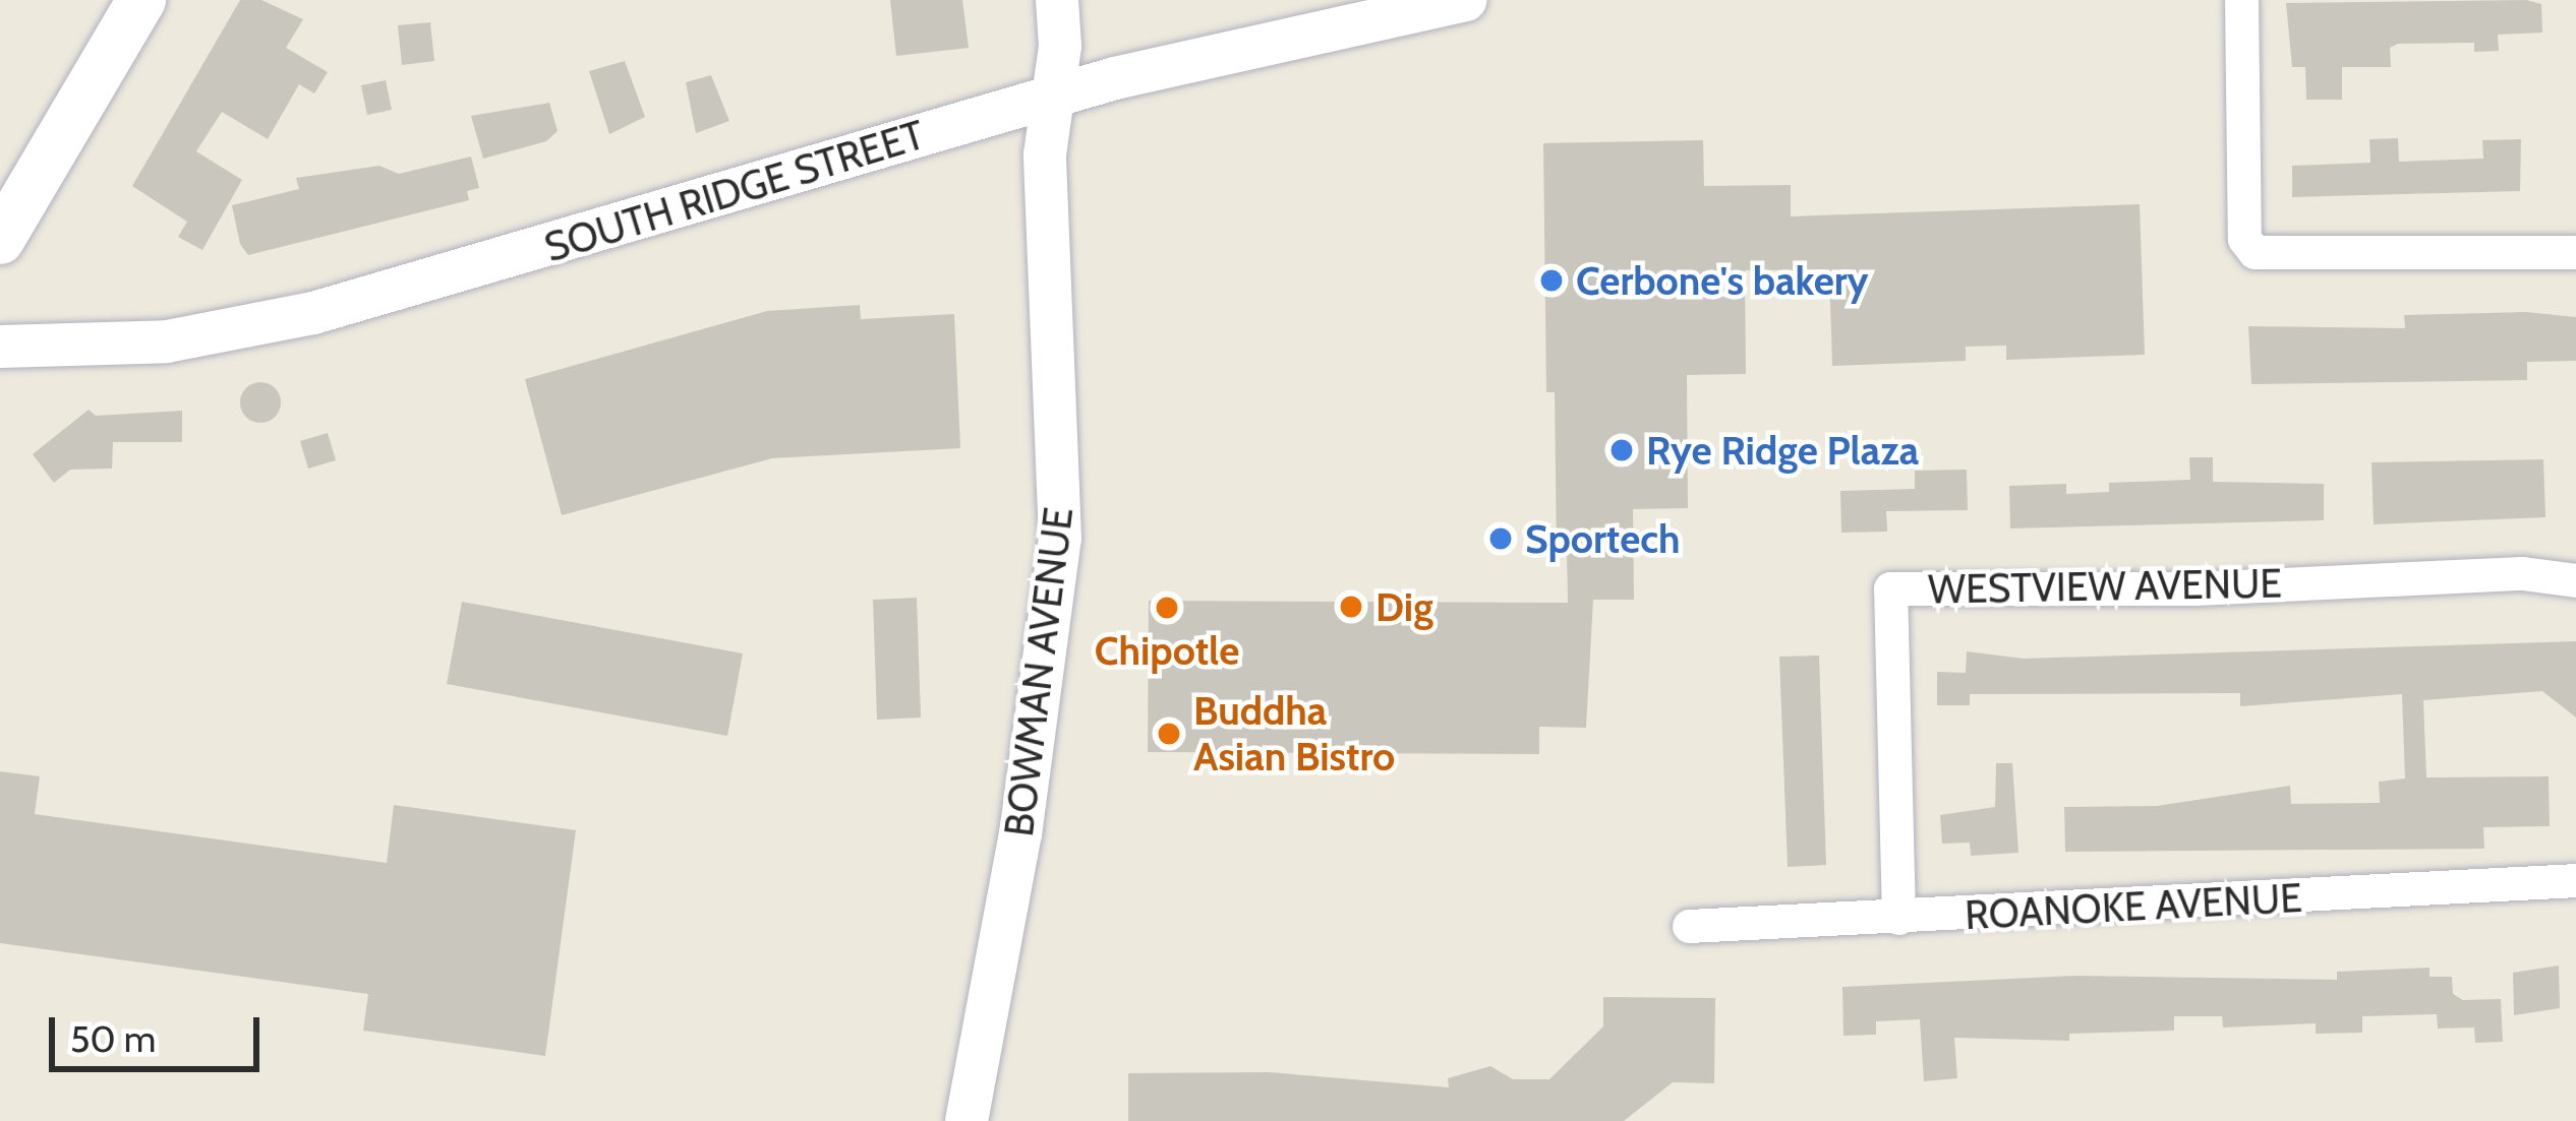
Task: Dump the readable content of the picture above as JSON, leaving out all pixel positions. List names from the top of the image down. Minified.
{"streets":{"street":["SOUTH RIDGE STREET","WESTVIEW AVENUE","BOWMAN AVENUE","ROANOKE AVENUE"]},"crossings":[["SOUTH RIDGE STREET","BOWMAN AVENUE"],["WESTVIEW AVENUE","ROANOKE AVENUE"]],"places":["Cerbone's bakery","Rye Ridge Plaza","Sportech","Dig","Chipotle","Buddha Asian Bistro"],"scale_bar":"50 m"}
